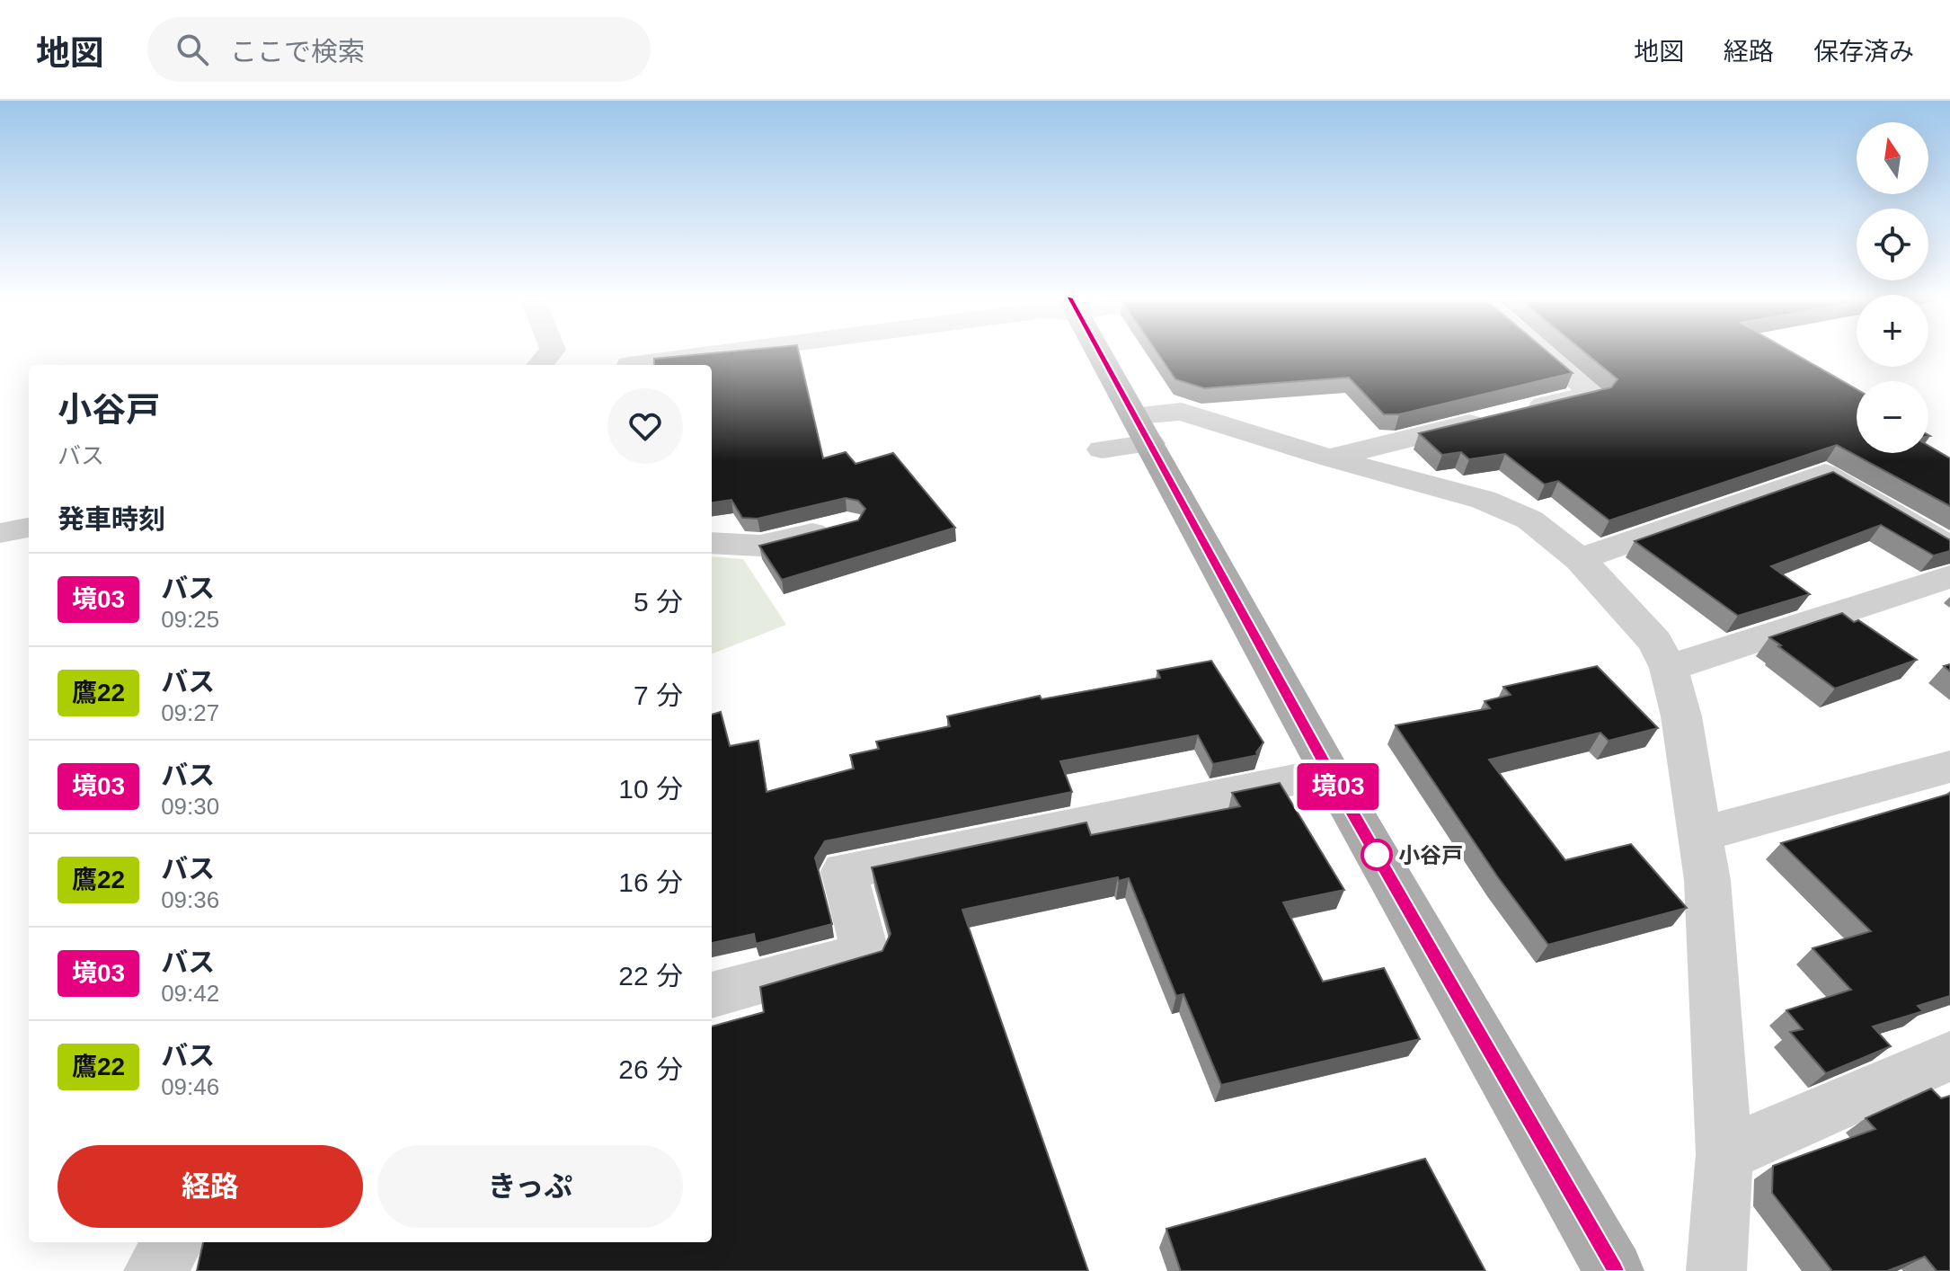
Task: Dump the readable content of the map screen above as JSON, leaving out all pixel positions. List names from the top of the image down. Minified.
{"places":["小谷戸"],"lines":["bus line 境03"],"north":"top","page":{"header":"地図","search":"ここで検索","nav":["地図","経路","保存済み"],"on_map":"境03","map_buttons":["+","−"],"heading":[["小谷戸","バス"],"発車時刻"],"list":[{"mark":"境03","name":"バス","note":"09:25","value":"5 分"},{"mark":"鷹22","name":"バス","note":"09:27","value":"7 分"},{"mark":"境03","name":"バス","note":"09:30","value":"10 分"},{"mark":"鷹22","name":"バス","note":"09:36","value":"16 分"},{"mark":"境03","name":"バス","note":"09:42","value":"22 分"},{"mark":"鷹22","name":"バス","note":"09:46","value":"26 分"}],"buttons":["経路","きっぷ"]}}
